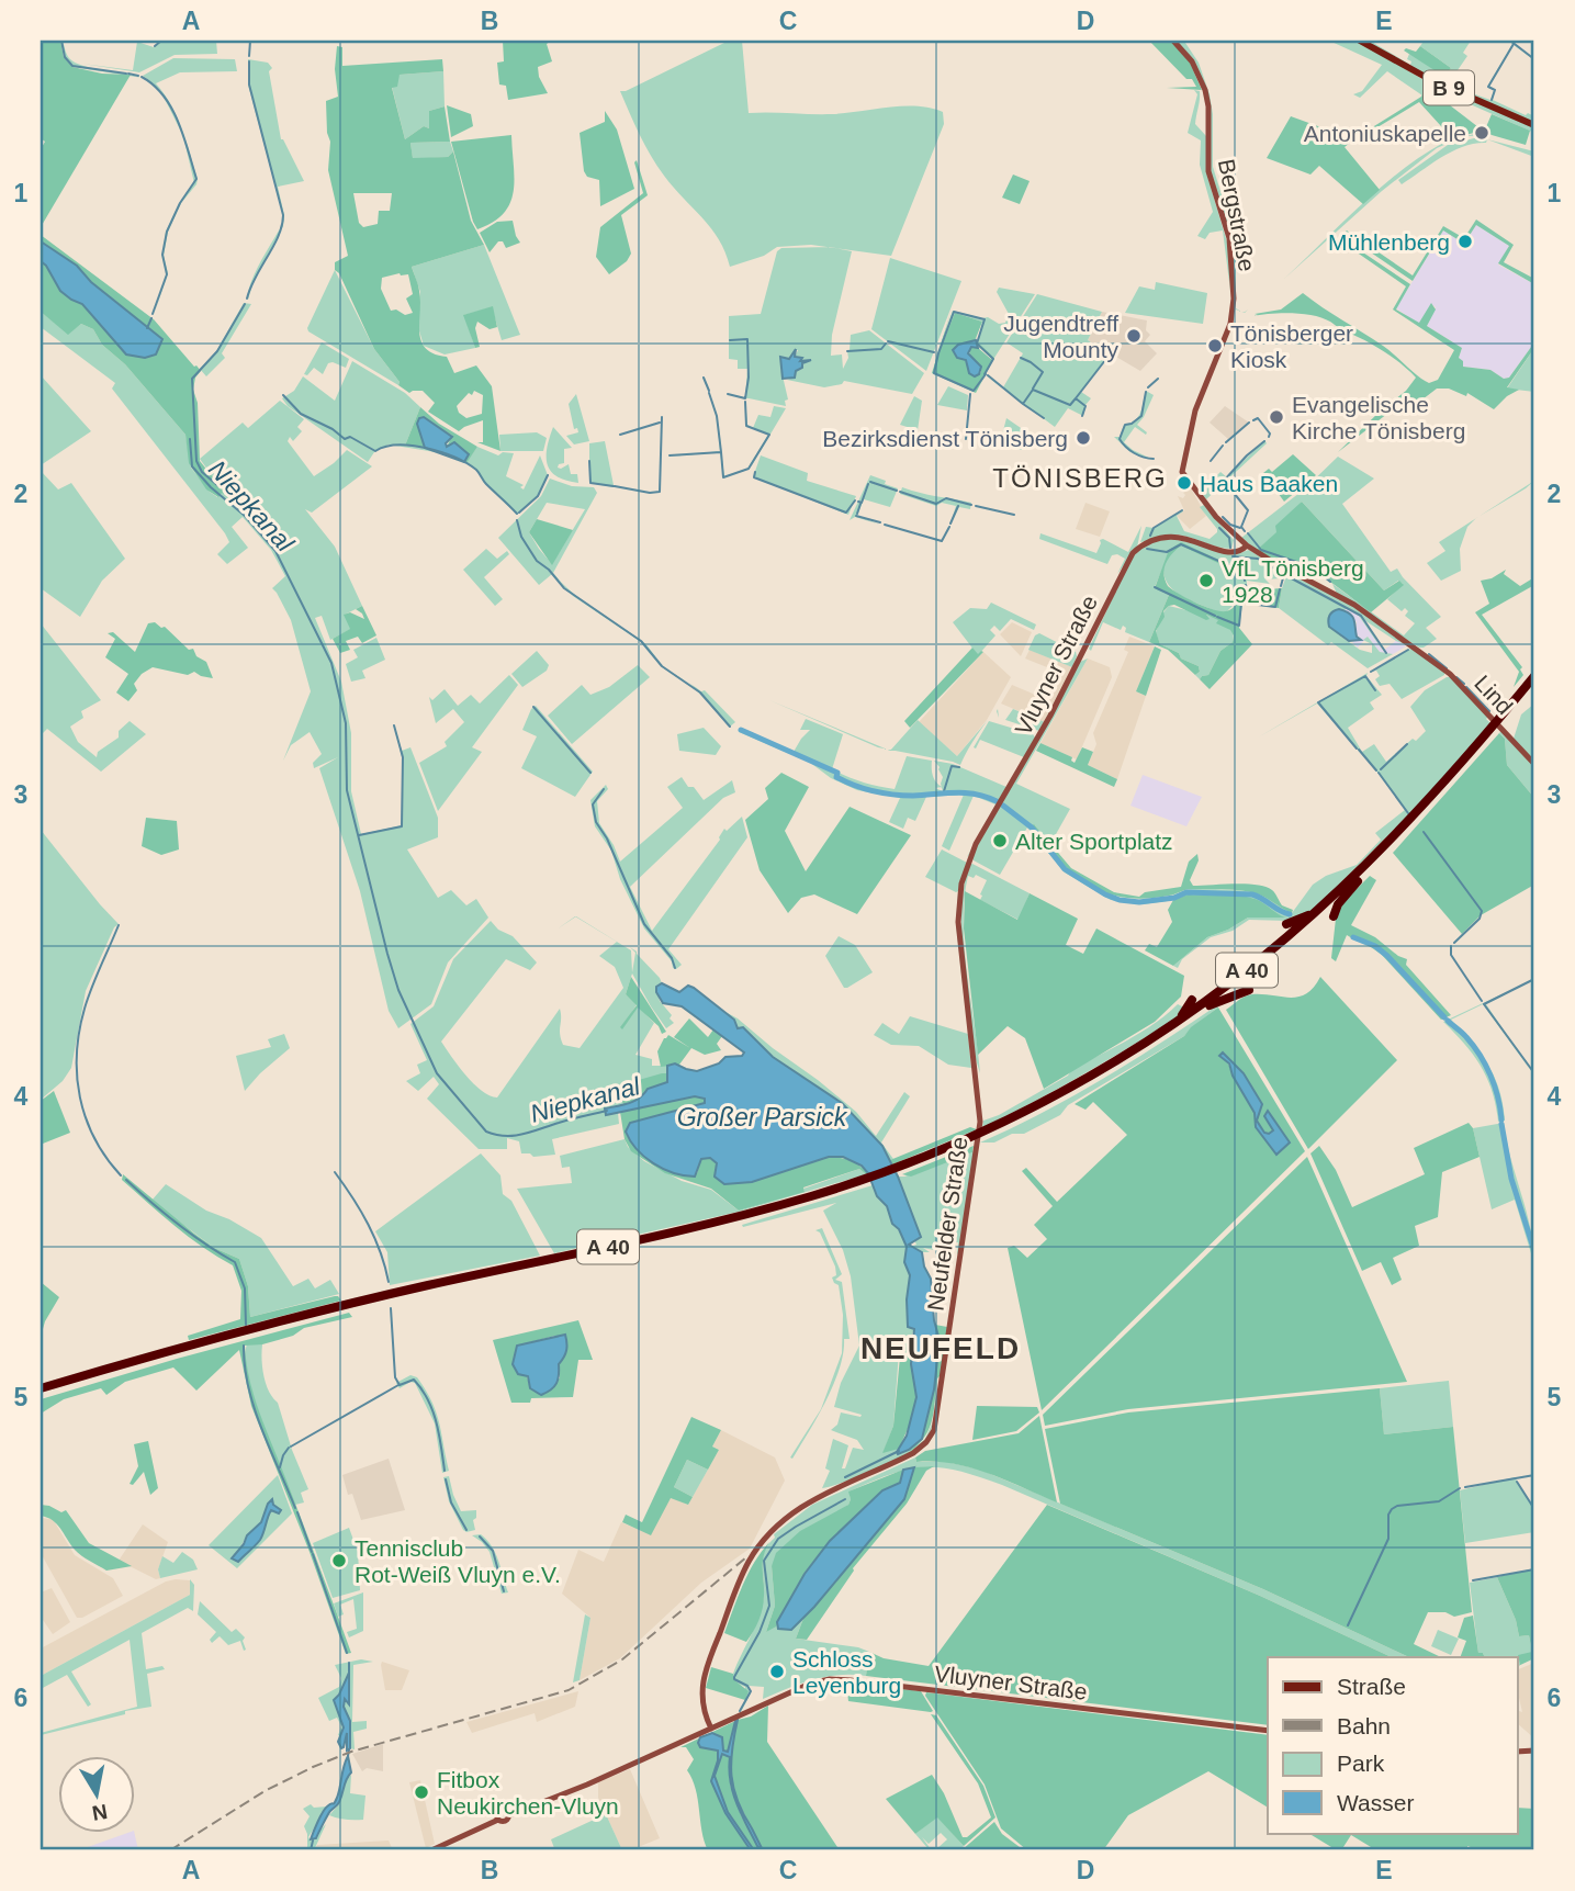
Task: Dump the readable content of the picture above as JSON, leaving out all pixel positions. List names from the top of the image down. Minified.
{"streets":{"highway":["A 40"],"main road":["B 9","Bergstraße","Vluyner Straße","Lind","Neufelder Straße"]},"crossings":[["Bergstraße","Lind"],["Vluyner Straße","Neufelder Straße"]],"districts":["TÖNISBERG","NEUFELD"],"water":["Niepkanal","Großer Parsick"],"places":["Antoniuskapelle","Mühlenberg","Jugendtreff Mounty","Tönisberger Kiosk","Evangelische Kirche Tönisberg","Bezirksdienst Tönisberg","Haus Baaken","VfL Tönisberg 1928","Alter Sportplatz","Tennisclub Rot-Weiß Vluyn e.V.","Schloss Leyenburg","Fitbox Neukirchen-Vluyn"],"legend":["Straße","Bahn","Park","Wasser"],"north":"bottom","grid":{"columns":["A","B","C","D","E"],"rows":["1","2","3","4","5","6"]}}
